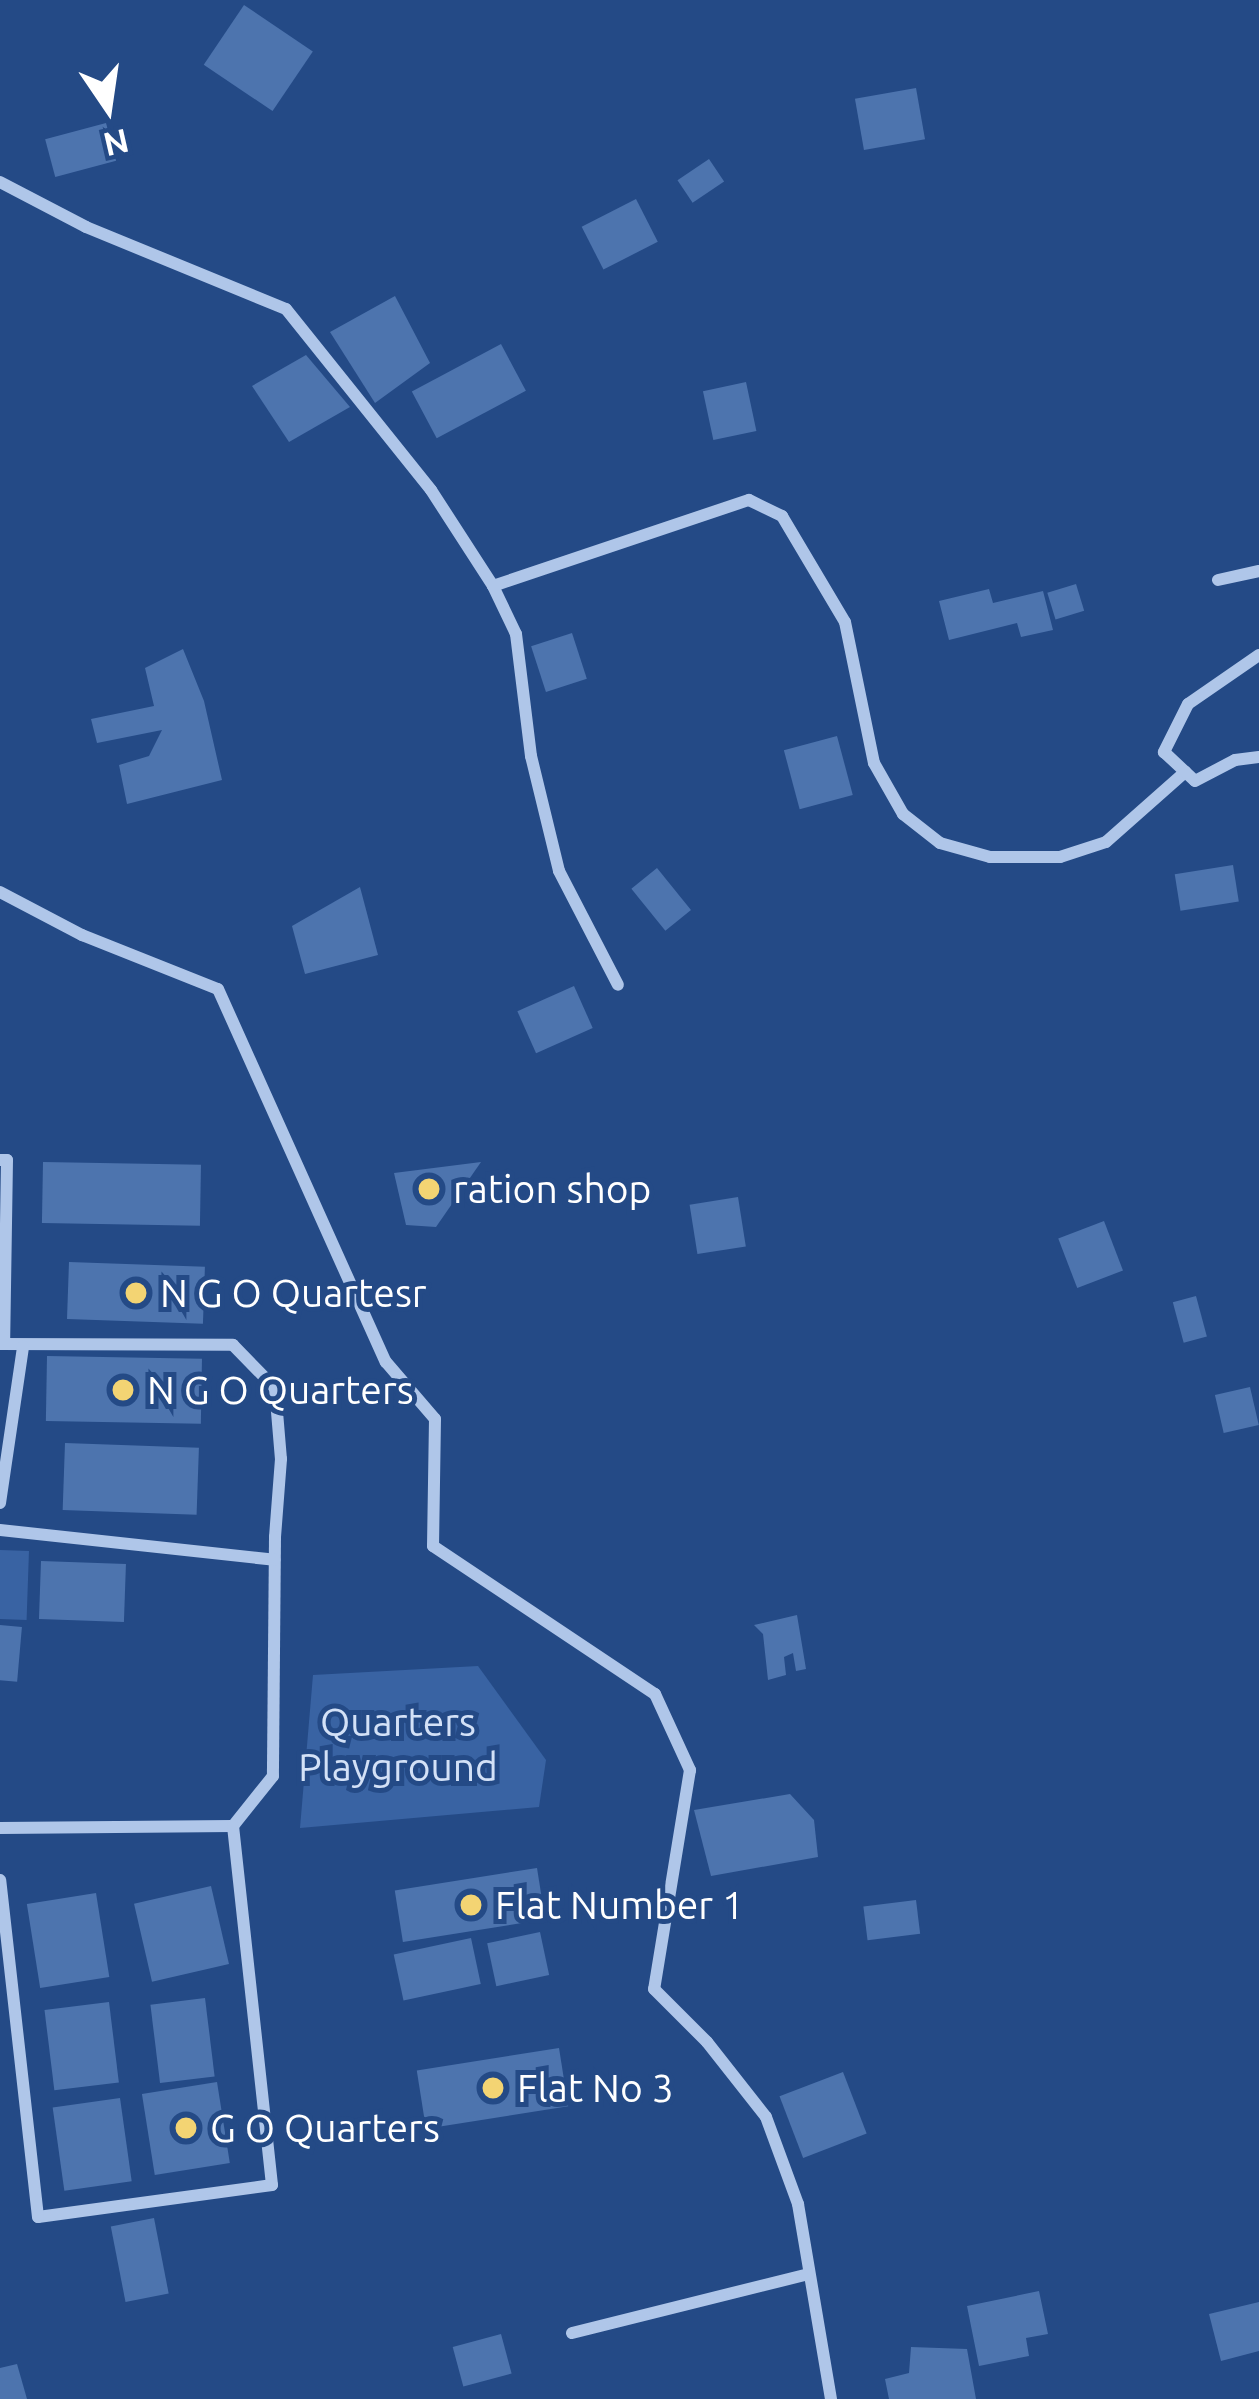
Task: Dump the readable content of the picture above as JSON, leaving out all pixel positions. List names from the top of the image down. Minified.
{"parks":["Quarters Playground"],"places":["ration shop","N G O Quartesr","N G O Quarters","Flat Number 1","Flat No 3","G O Quarters"],"north":"bottom"}
